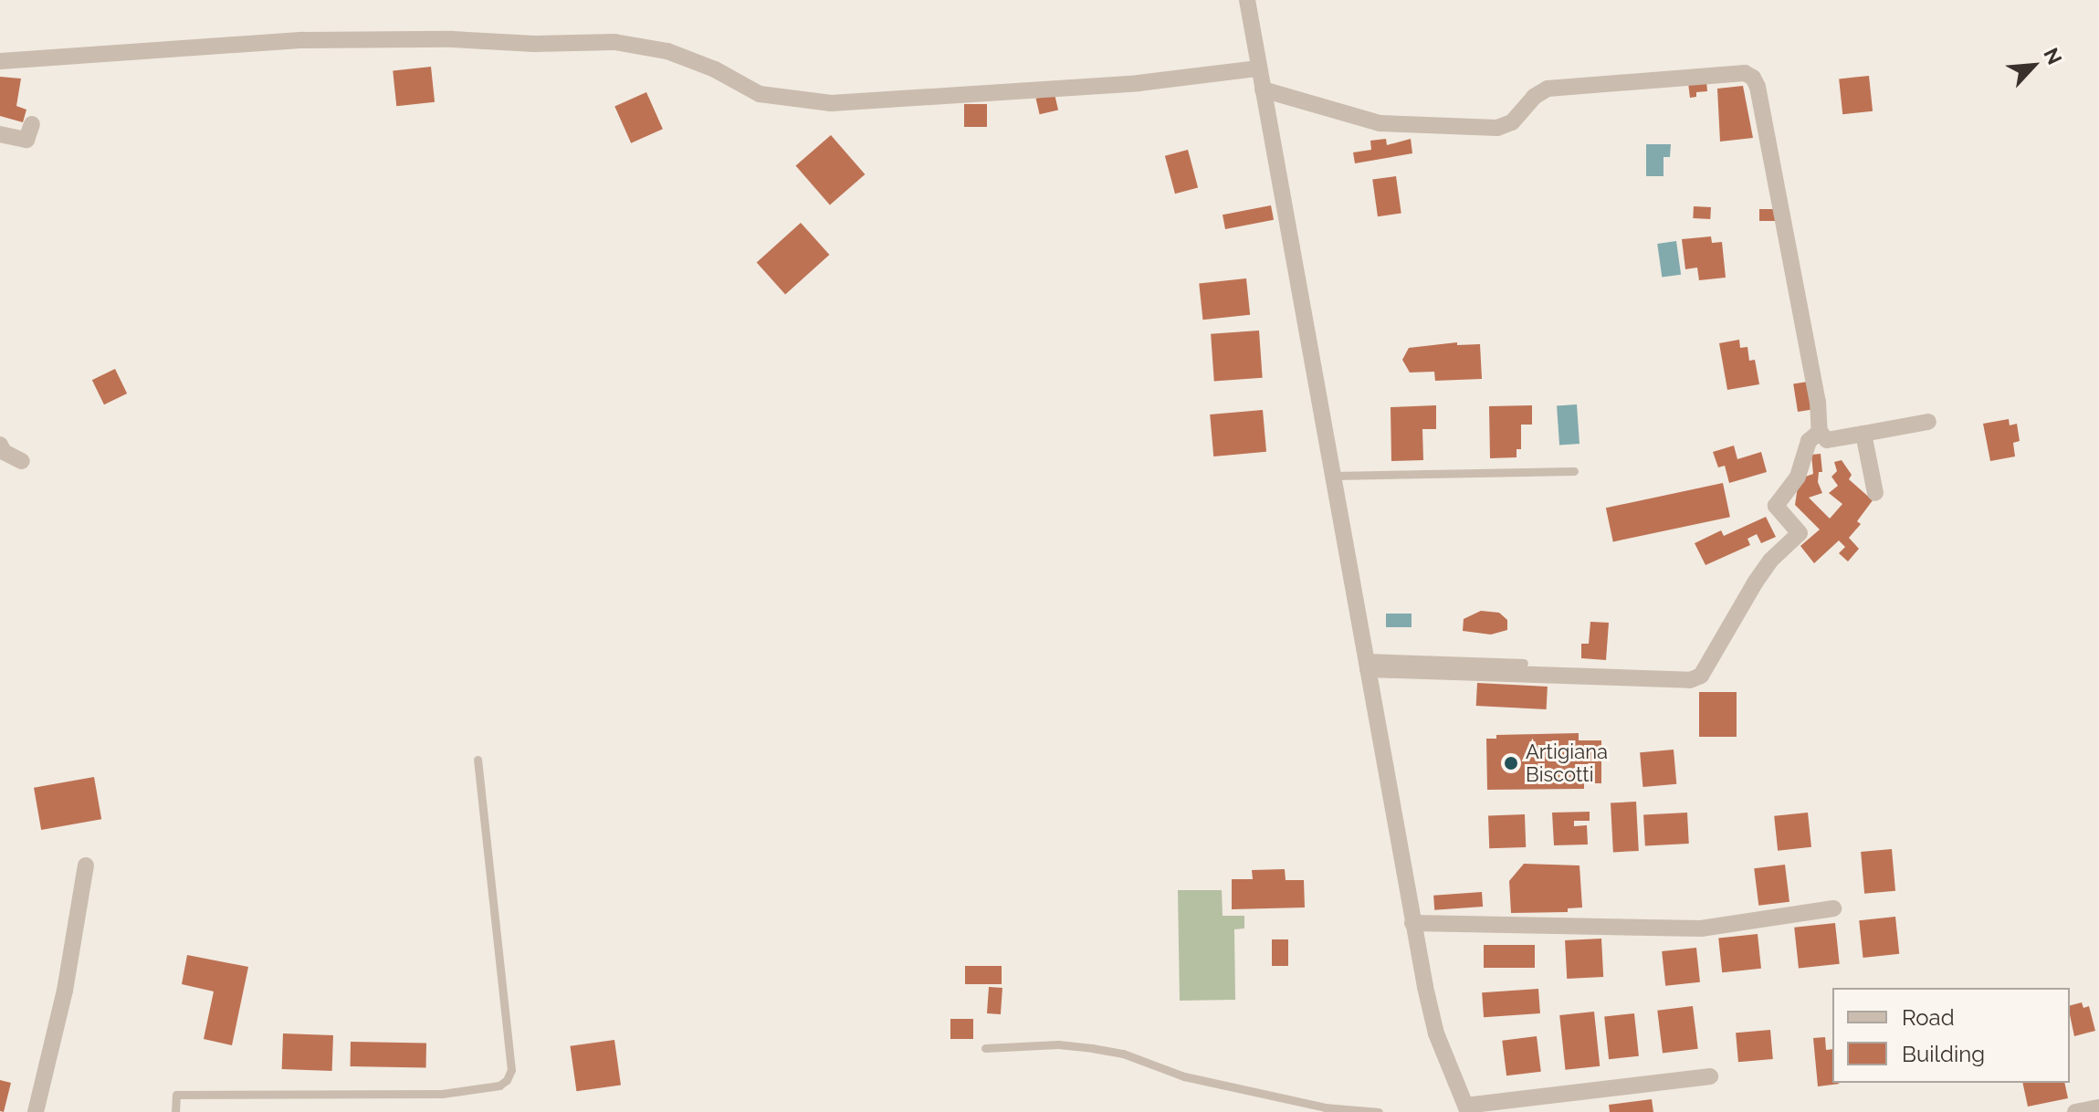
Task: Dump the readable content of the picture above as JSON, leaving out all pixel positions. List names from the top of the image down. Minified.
{"places":["Artigiana Biscotti"],"legend":["Road","Building"],"north":"top right"}
